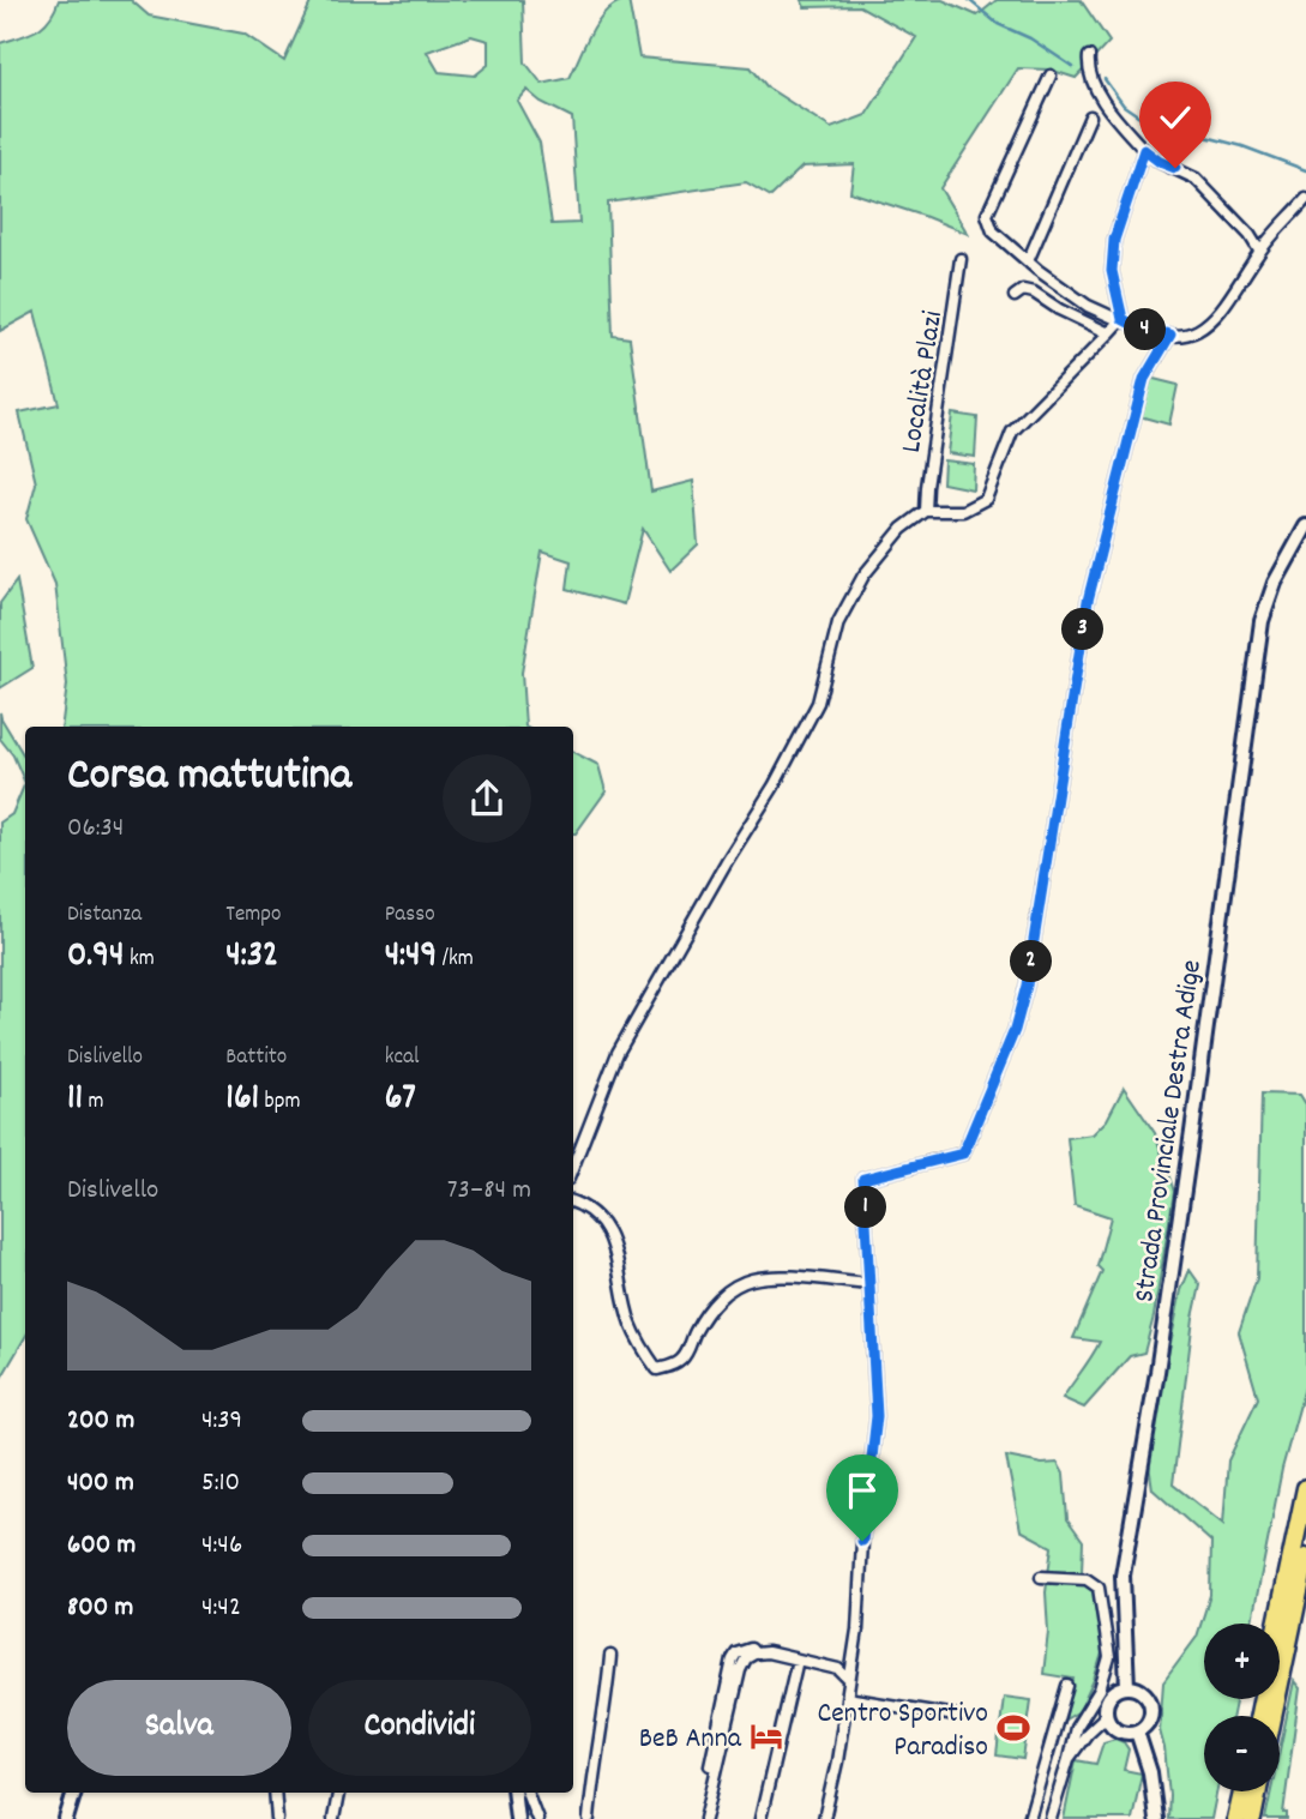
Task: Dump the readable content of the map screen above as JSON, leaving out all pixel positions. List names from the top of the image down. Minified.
{"streets":{"main road":["Strada Provinciale Destra Adige"],"street":["Località Plazi"]},"places":{"sports":["Centro Sportivo Paradiso"],"hotel":["BeB Anna"]},"page":{"pins":["4","3","2","1"],"heading":["Corsa mattutina","06:34"],"stats":[["Distanza","0.94 km"],["Tempo","4:32"],["Passo","4:49 /km"],["Dislivello","11 m"],["Battito","161 bpm"],["kcal","67"]],"chart":["Dislivello","73–84 m"],"list":[{"name":"200 m","note":"4:39"},{"name":"400 m","note":"5:10"},{"name":"600 m","note":"4:46"},{"name":"800 m","note":"4:42"}],"map_buttons":["+","−"],"buttons":["Salva","Condividi"]}}
